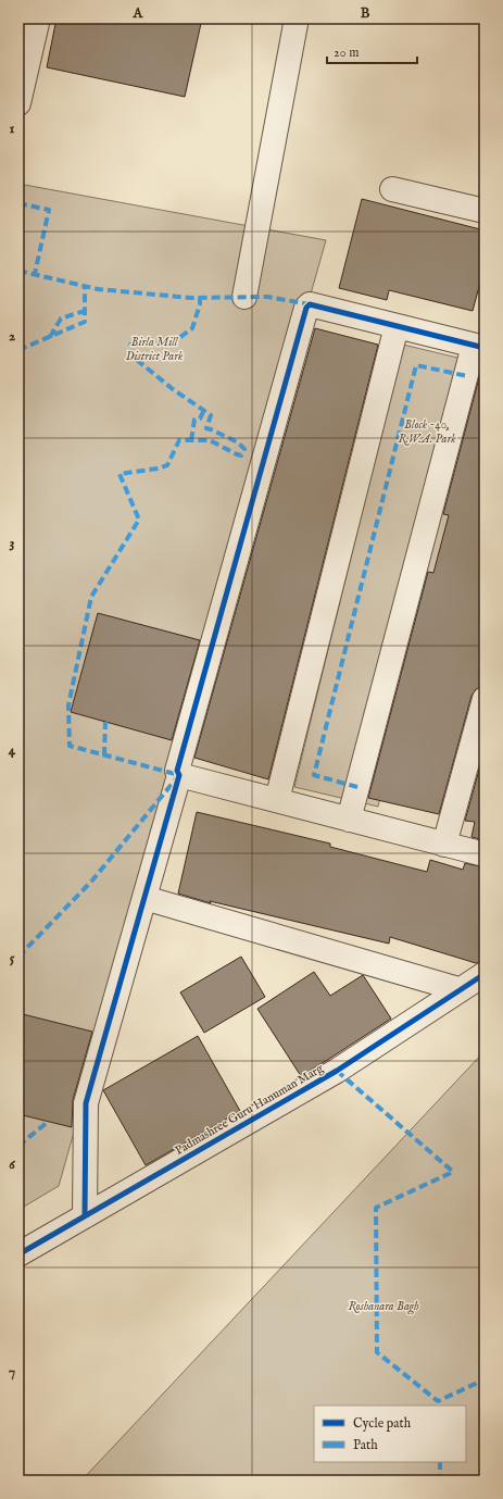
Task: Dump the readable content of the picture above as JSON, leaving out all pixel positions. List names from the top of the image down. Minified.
{"streets":{"street":["Padmashree Guru Hanuman Marg"]},"parks":["Birla Mill District Park","Block -40, R.W.A. Park","Roshanara Bagh"],"legend":["Cycle path","Path"],"scale_bar":"20 m","grid":{"columns":["A","B"],"rows":["1","2","3","4","5","6","7"]}}
